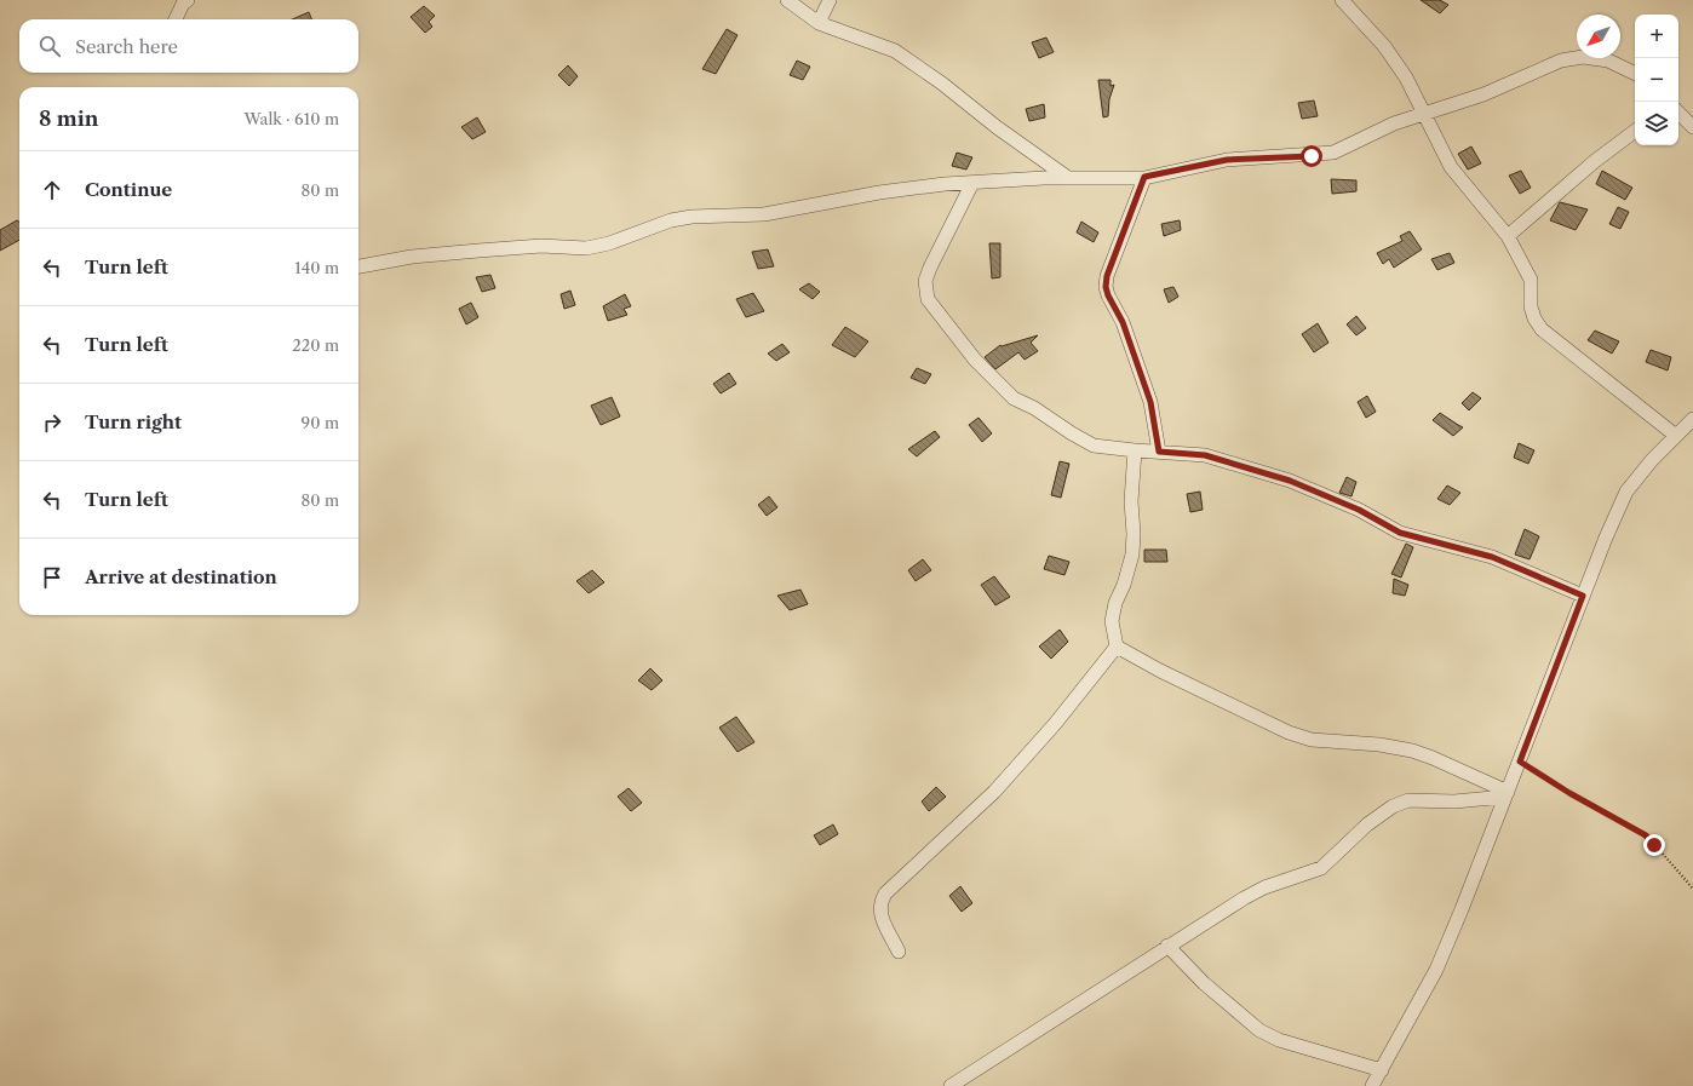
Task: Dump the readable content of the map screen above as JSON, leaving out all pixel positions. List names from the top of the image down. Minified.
{"north":"bottom left","page":{"map_buttons":["+","−"],"search":"Search here","heading":["8 min","Walk · 610 m"],"list":[["Continue","80 m"],["Turn left","140 m"],["Turn left","220 m"],["Turn right","90 m"],["Turn left","80 m"],"Arrive at destination"]}}
